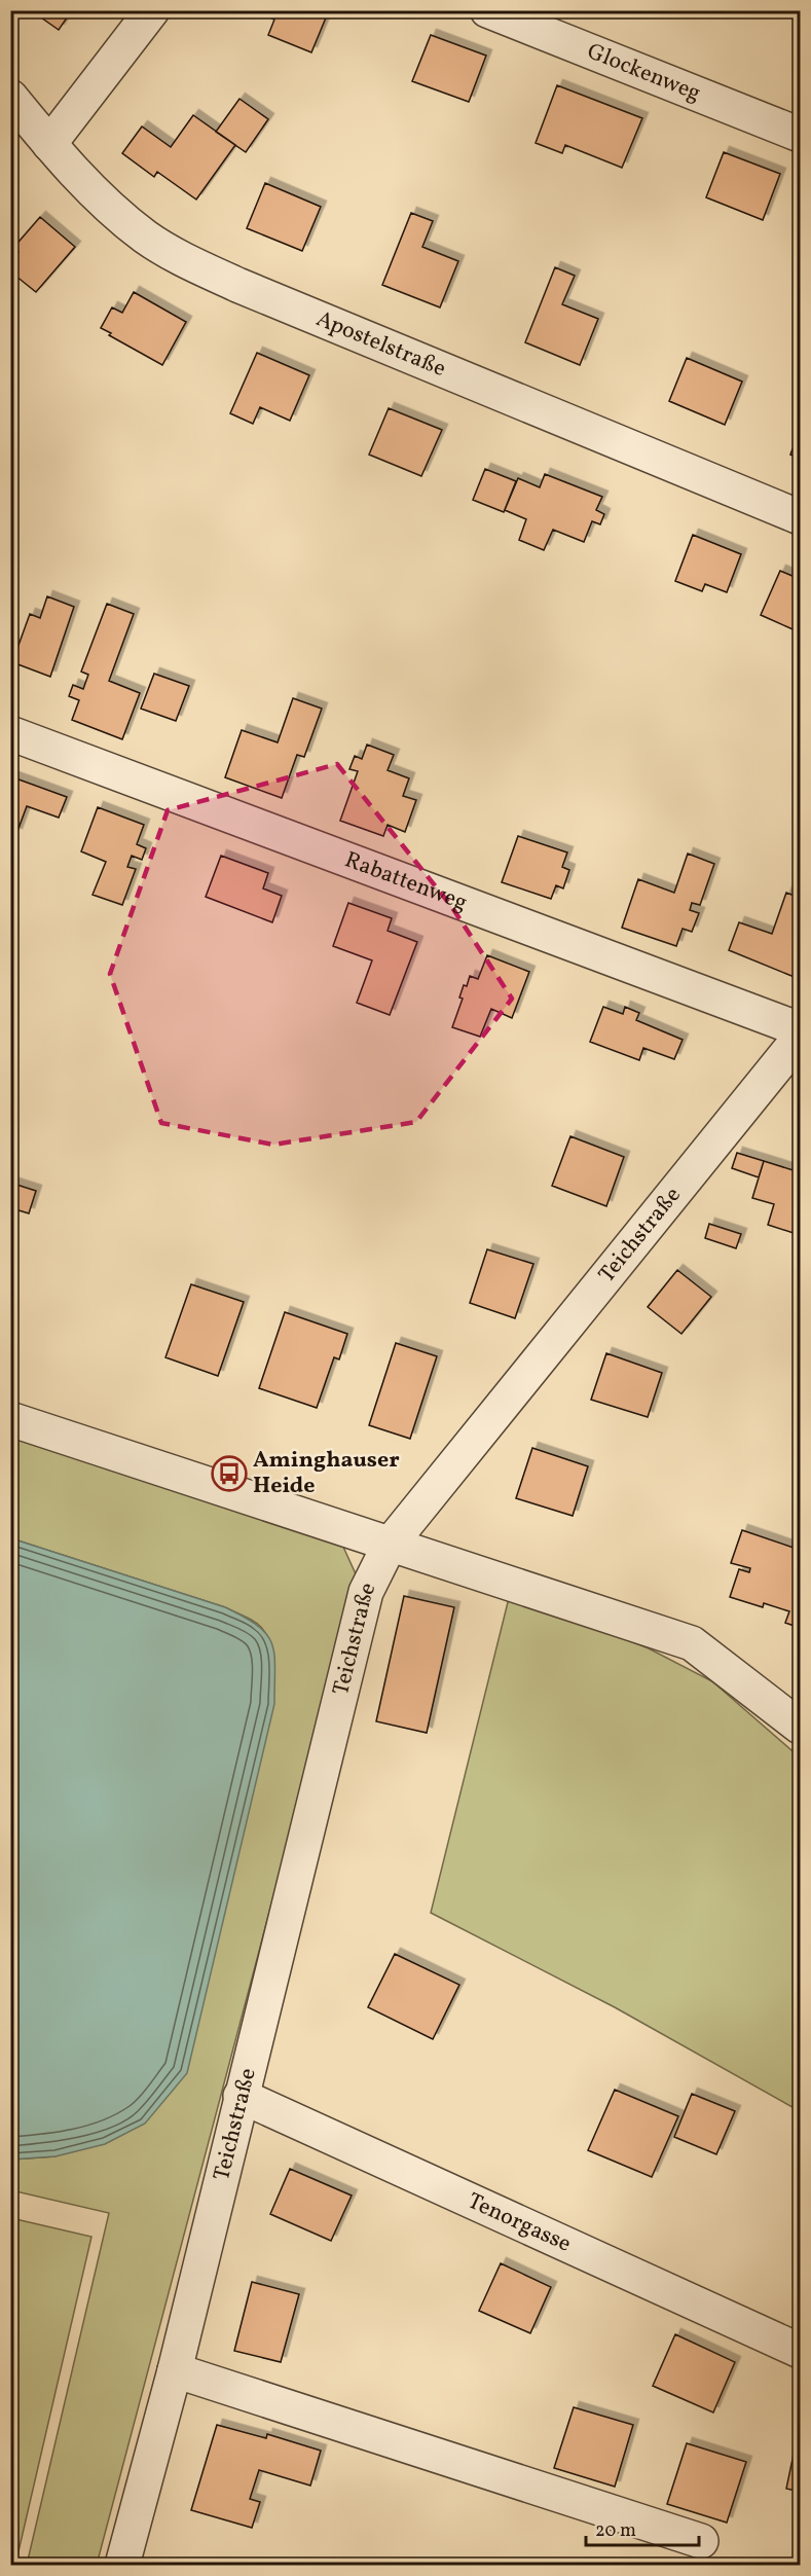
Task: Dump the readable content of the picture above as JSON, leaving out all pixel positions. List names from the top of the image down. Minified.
{"streets":{"street":["Glockenweg","Apostelstraße","Rabattenweg","Teichstraße","Tenorgasse"]},"crossings":[["Teichstraße","Tenorgasse"]],"places":{"bus stop":["Aminghauser Heide"]},"scale_bar":"20 m"}
